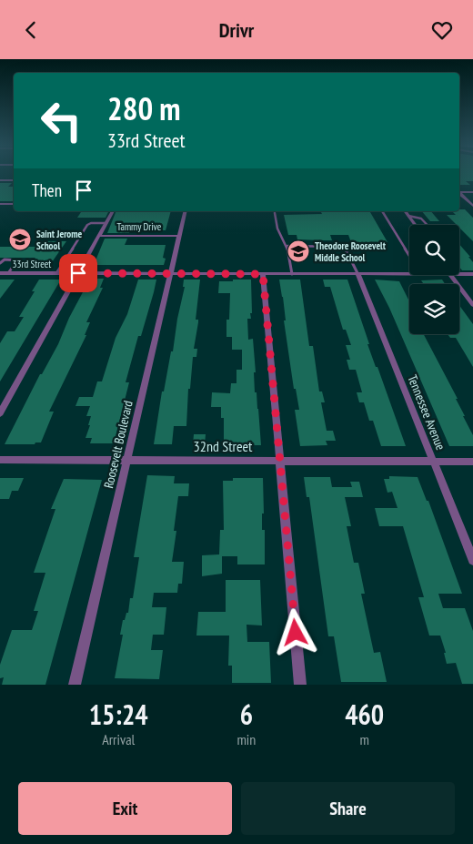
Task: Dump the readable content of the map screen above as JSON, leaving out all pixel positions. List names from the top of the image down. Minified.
{"streets":{"street":["Tammy Drive","33rd Street","Tennessee Avenue","Roosevelt Boulevard","32nd Street"]},"crossings":[["Tammy Drive","Roosevelt Boulevard"],["33rd Street","Tennessee Avenue"],["33rd Street","Roosevelt Boulevard"],["Tennessee Avenue","32nd Street"],["Roosevelt Boulevard","32nd Street"]],"places":{"school or university":["Saint Jerome School","Theodore Roosevelt Middle School"]},"page":{"header":"Drivr","turn":["280 m","33rd Street"],"then":"Then","eta":["15:24","Arrival","6","min","460","m"],"buttons":["Exit","Share"]}}
